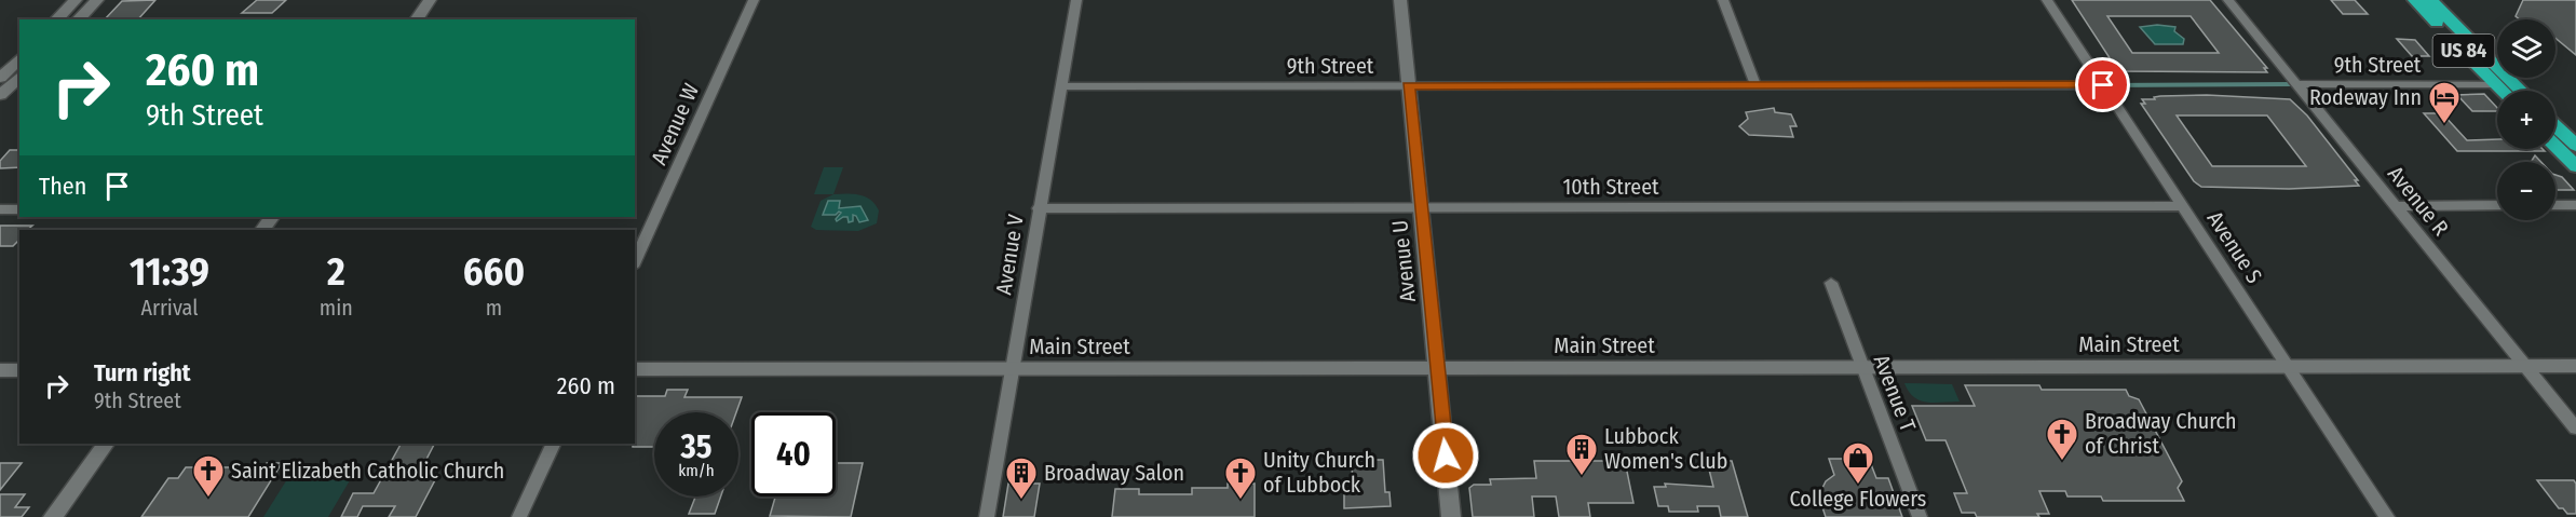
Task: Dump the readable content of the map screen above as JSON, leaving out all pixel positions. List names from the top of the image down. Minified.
{"streets":{"highway":["US 84"],"street":["9th Street","Avenue W","10th Street","Avenue R","Avenue S","Avenue V","Avenue U","Main Street","Avenue T"]},"crossings":[["US 84","9th Street"],["9th Street","Avenue R"],["9th Street","Avenue S"],["9th Street","Avenue V"],["9th Street","Avenue U"],["10th Street","Avenue S"],["10th Street","Avenue V"],["10th Street","Avenue U"],["Avenue R","Main Street"],["Avenue S","Main Street"],["Avenue V","Main Street"],["Avenue U","Main Street"],["Main Street","Avenue T"]],"places":{"hotel":["Rodeway Inn"],"church":["Broadway Church of Christ","Saint Elizabeth Catholic Church","Unity Church of Lubbock"],"building":["Lubbock Women's Club","Broadway Salon"],"shop":["College Flowers"]},"page":{"map_buttons":["+","−"],"turn":["260 m","9th Street"],"then":"Then","eta":["11:39","Arrival","2","min","660","m"],"list":[{"name":"Turn right","note":"9th Street","value":"260 m"}],"speed":"35 km/h","limit":"40"}}
